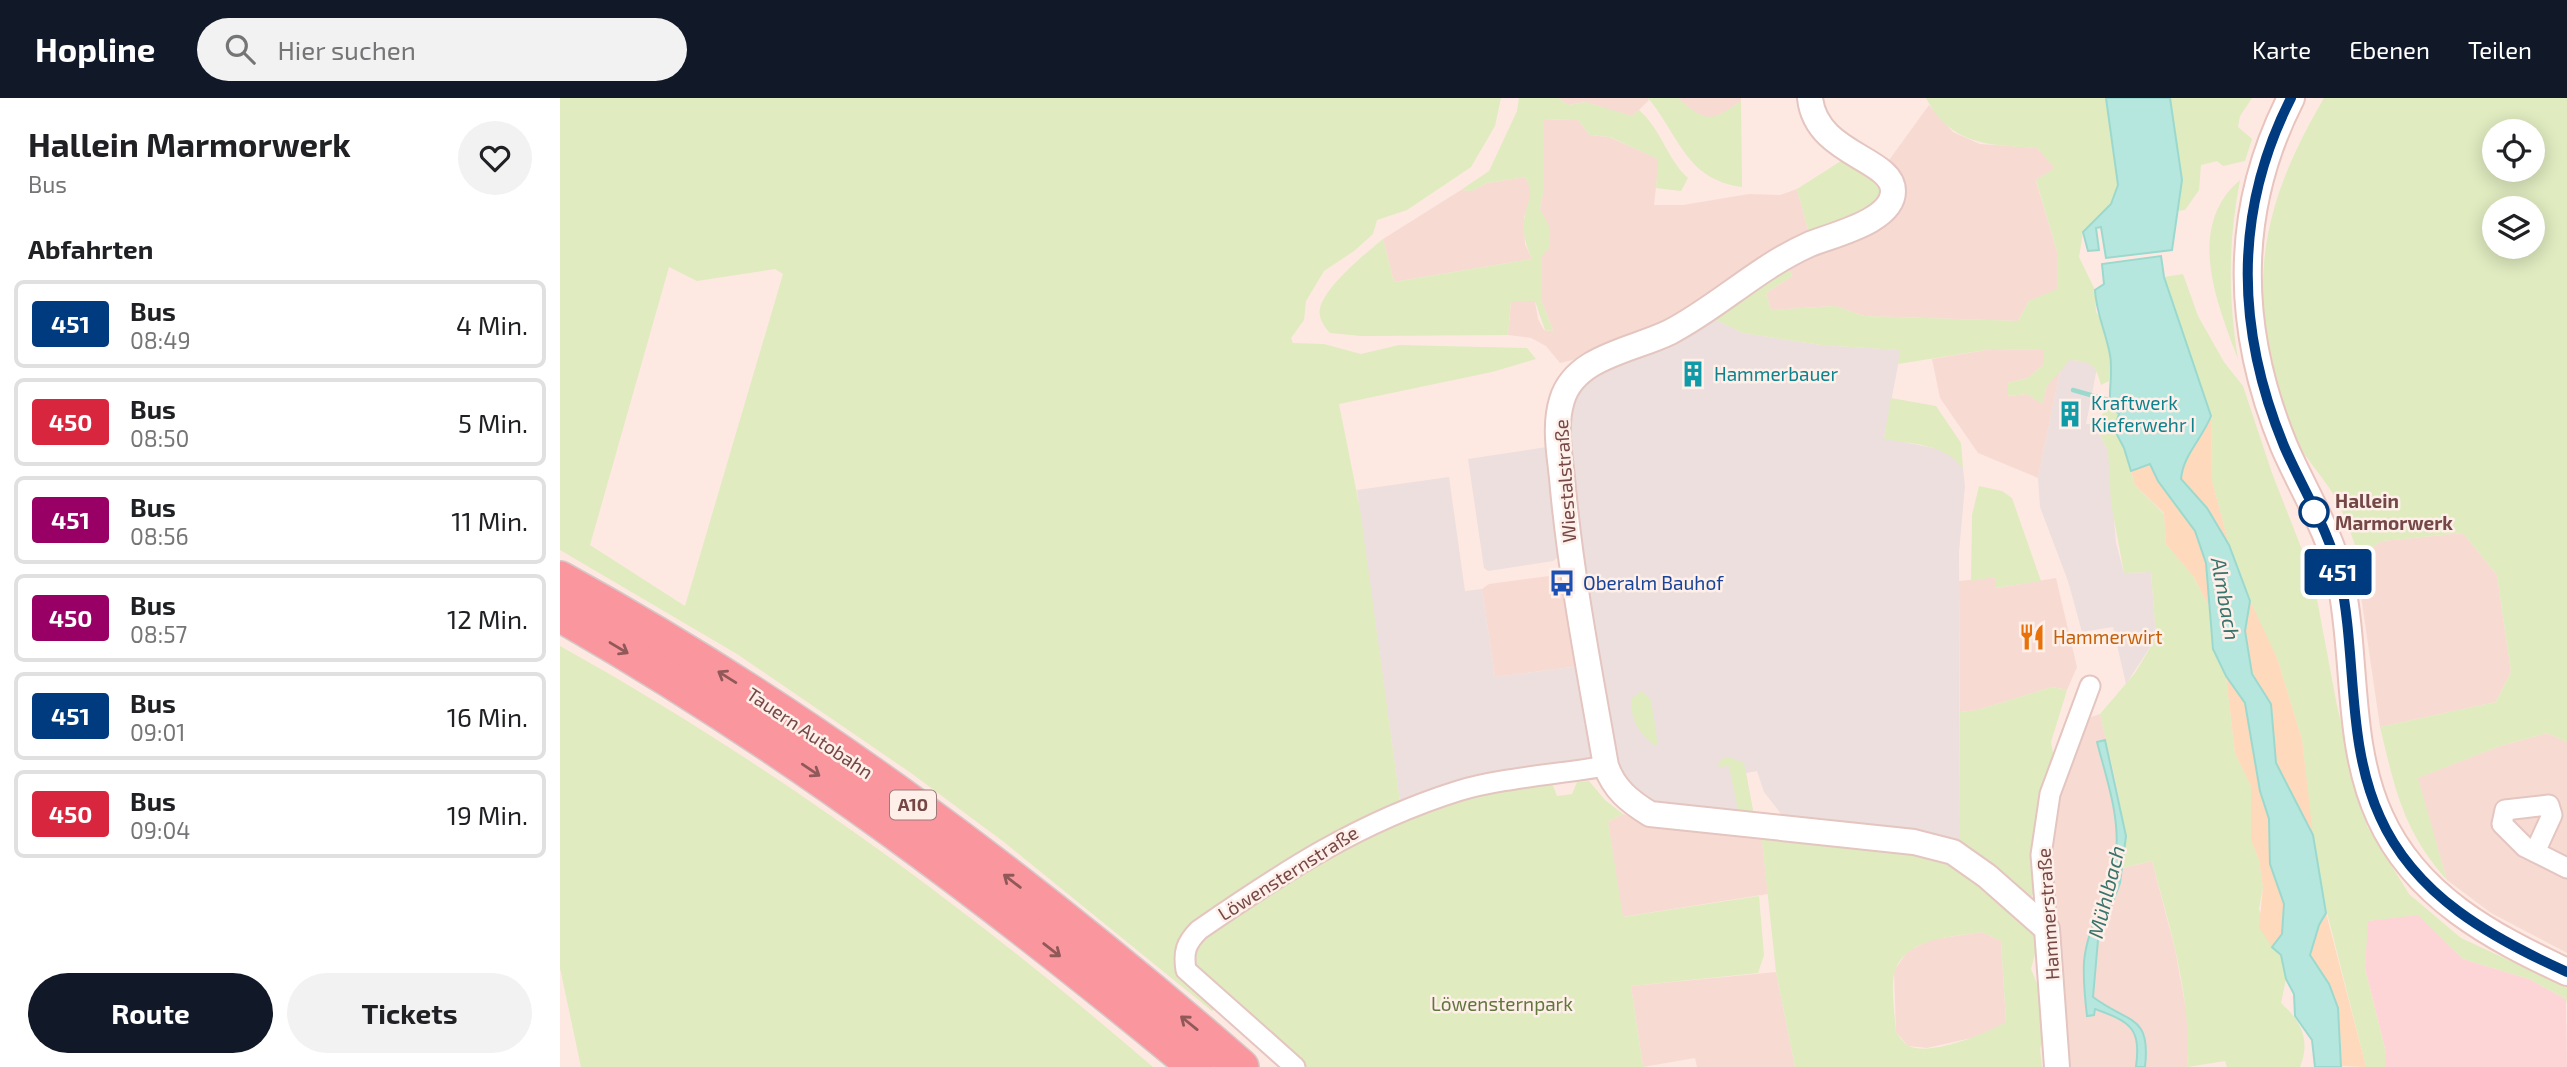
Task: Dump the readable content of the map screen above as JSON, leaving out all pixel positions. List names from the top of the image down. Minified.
{"streets":{"highway":["Tauern Autobahn","A10"],"street":["Wiestalstraße","Löwensternstraße","Hammerstraße"]},"crossings":[["Wiestalstraße","Löwensternstraße"],["Wiestalstraße","Hammerstraße"]],"water":["Almbach","Mühlbach"],"parks":["Löwensternpark"],"places":{"building":["Hammerbauer","Kraftwerk Kieferwehr I"],"other":["Hallein Marmorwerk"],"bus stop":["Oberalm Bauhof"],"restaurant":["Hammerwirt"]},"lines":["bus line 451"],"page":{"header":"Hopline","search":"Hier suchen","nav":["Karte","Ebenen","Teilen"],"heading":[["Hallein Marmorwerk","Bus"],"Abfahrten"],"on_map":"451","list":[{"mark":"451","name":"Bus","note":"08:49","value":"4 Min."},{"mark":"450","name":"Bus","note":"08:50","value":"5 Min."},{"mark":"451","name":"Bus","note":"08:56","value":"11 Min."},{"mark":"450","name":"Bus","note":"08:57","value":"12 Min."},{"mark":"451","name":"Bus","note":"09:01","value":"16 Min."},{"mark":"450","name":"Bus","note":"09:04","value":"19 Min."}],"buttons":["Route","Tickets"]}}
